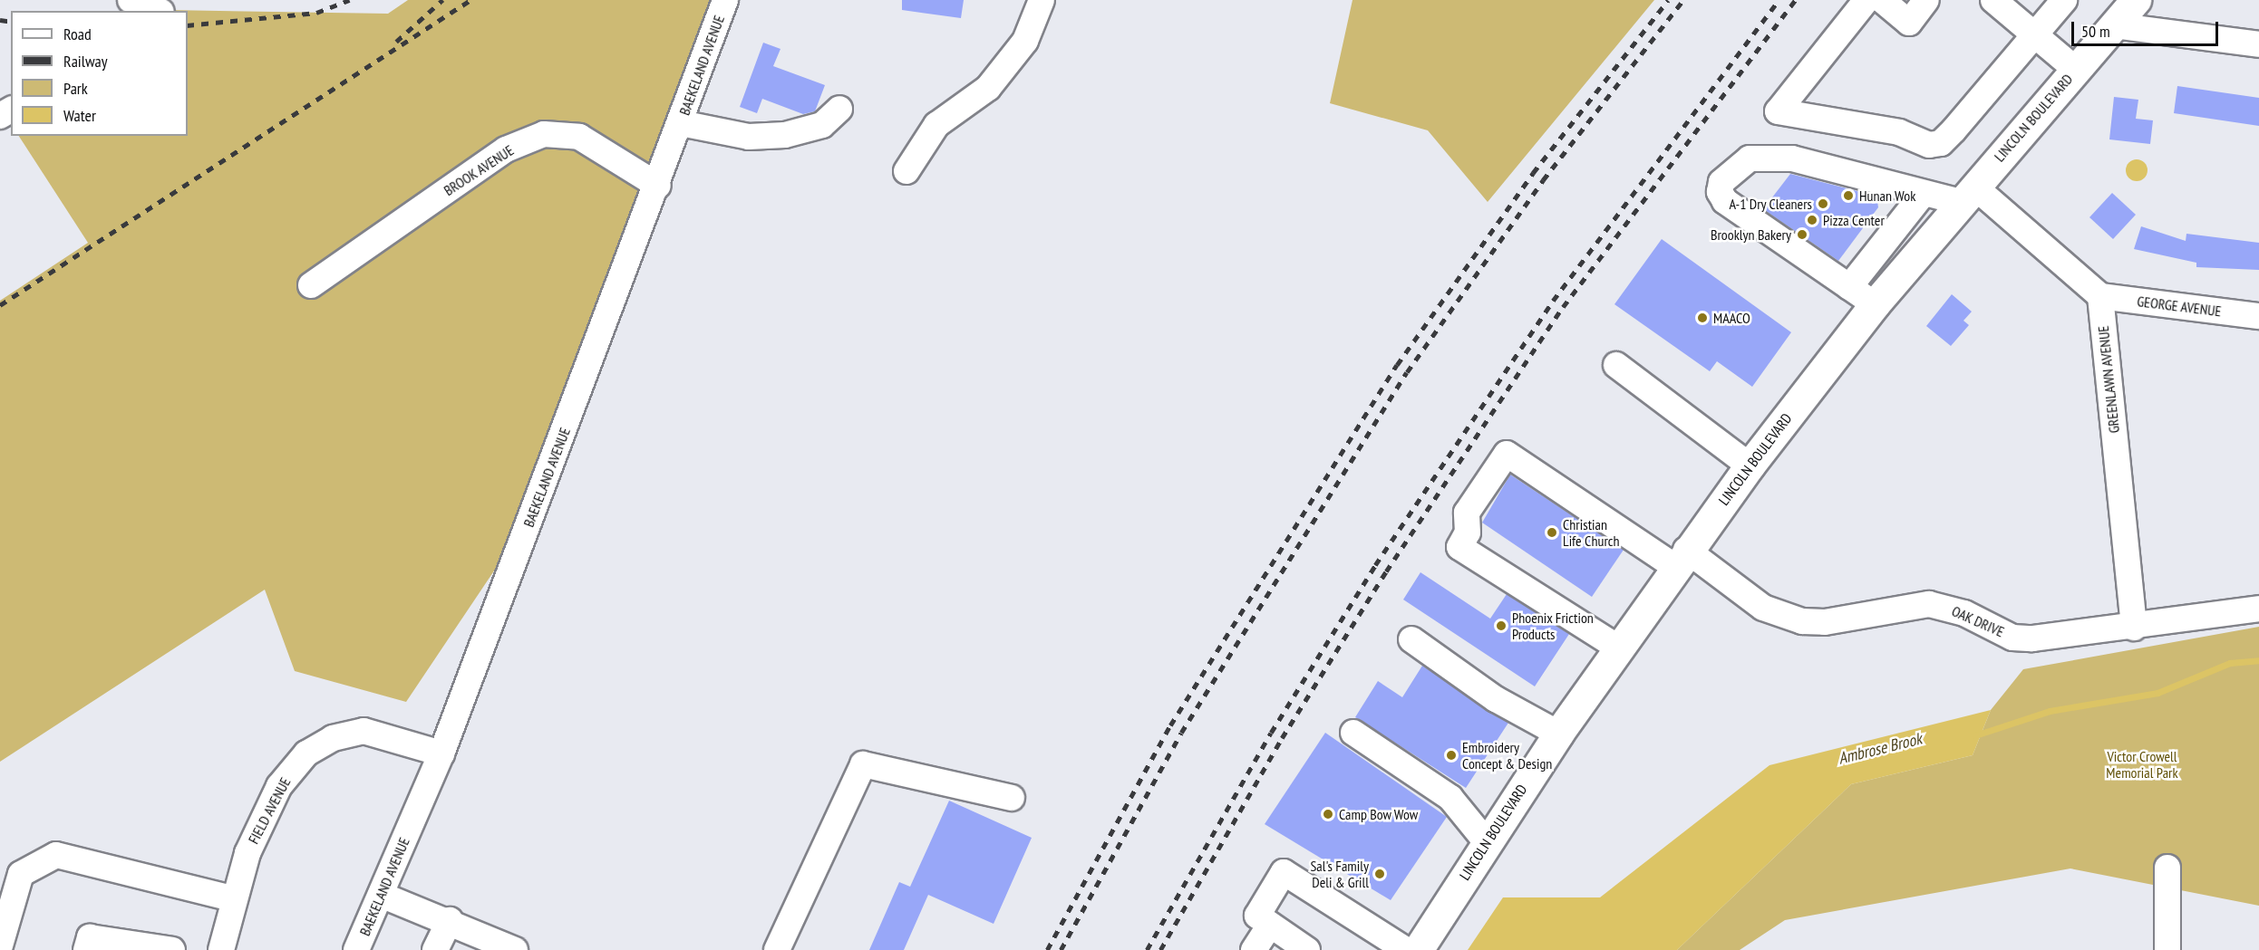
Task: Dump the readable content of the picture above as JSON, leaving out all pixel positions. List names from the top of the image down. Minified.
{"streets":{"main road":["LINCOLN BOULEVARD"],"street":["BAEKELAND AVENUE","BROOK AVENUE","GEORGE AVENUE","GREENLAWN AVENUE","OAK DRIVE","FIELD AVENUE"]},"crossings":[["BAEKELAND AVENUE","BROOK AVENUE"],["BAEKELAND AVENUE","FIELD AVENUE"],["LINCOLN BOULEVARD","OAK DRIVE"],["GEORGE AVENUE","GREENLAWN AVENUE"],["GREENLAWN AVENUE","OAK DRIVE"]],"water":["Ambrose Brook"],"parks":["Victor Crowell Memorial Park"],"places":["Hunan Wok","A-1 Dry Cleaners","Pizza Center","Brooklyn Bakery","MAACO","Christian Life Church","Phoenix Friction Products","Embroidery Concept & Design","Camp Bow Wow","Sal's Family Deli & Grill"],"legend":["Road","Railway","Park","Water"],"scale_bar":"50 m"}
